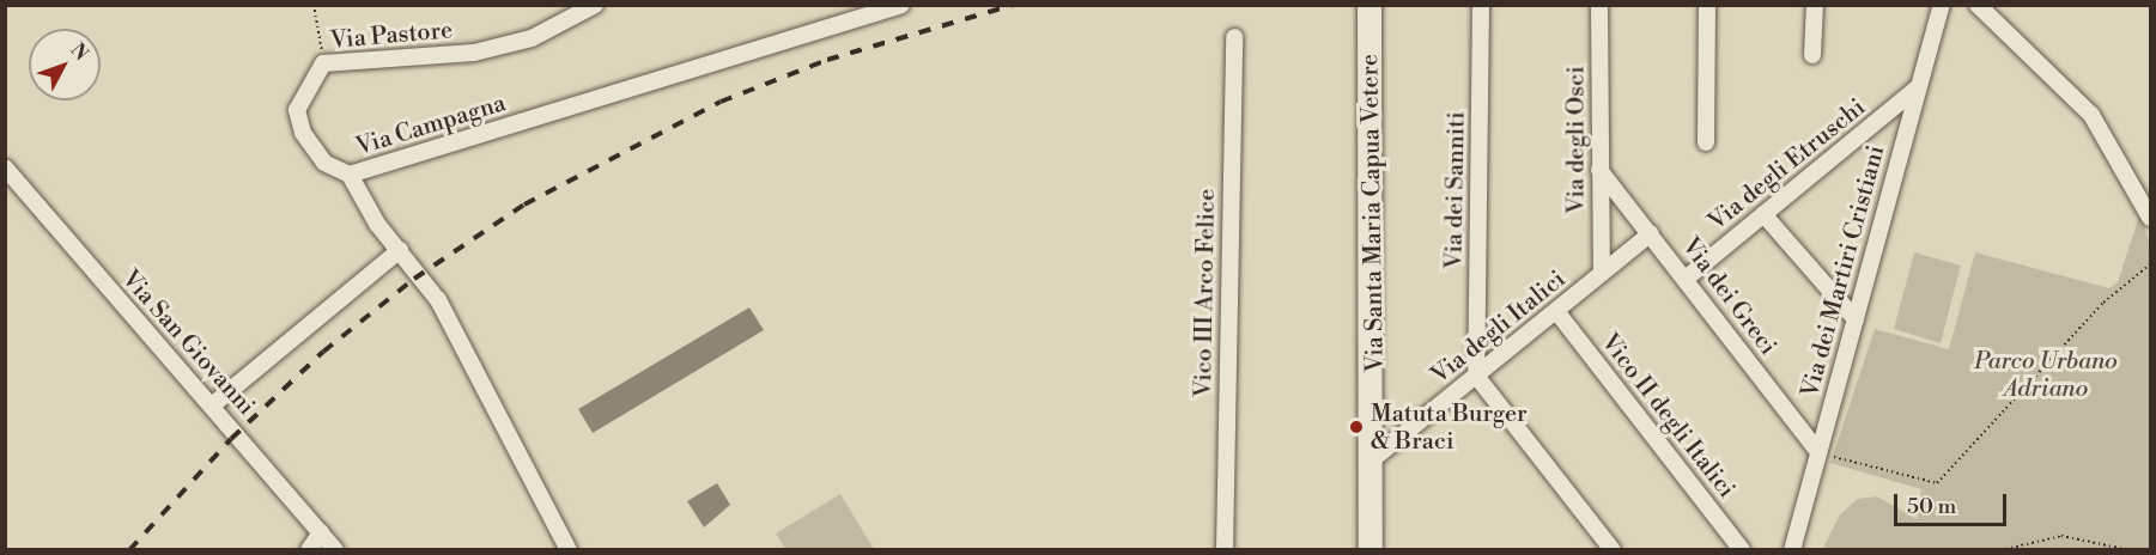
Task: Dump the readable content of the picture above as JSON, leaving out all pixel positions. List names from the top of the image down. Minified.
{"streets":{"main road":["Via Santa Maria Capua Vetere"],"street":["Via Pastore","Via Campagna","Via degli Osci","Via degli Etruschi","Via dei Sanniti","Via dei Martiri Cristiani","Vico III Arco Felice","Via dei Greci","Via degli Italici","Via San Giovanni","Vico II degli Italici"]},"crossings":[["Via Pastore","Via Campagna"],["Via degli Osci","Via dei Greci"],["Via degli Osci","Via degli Italici"],["Via degli Etruschi","Via dei Martiri Cristiani"],["Via degli Etruschi","Via dei Greci"],["Via dei Sanniti","Via degli Italici"],["Via Santa Maria Capua Vetere","Via degli Italici"],["Via dei Martiri Cristiani","Via dei Greci"],["Via dei Greci","Via degli Italici"],["Via degli Italici","Vico II degli Italici"]],"parks":["Parco Urbano Adriano"],"places":["Matuta Burger & Braci"],"scale_bar":"50 m","north":"top right"}
